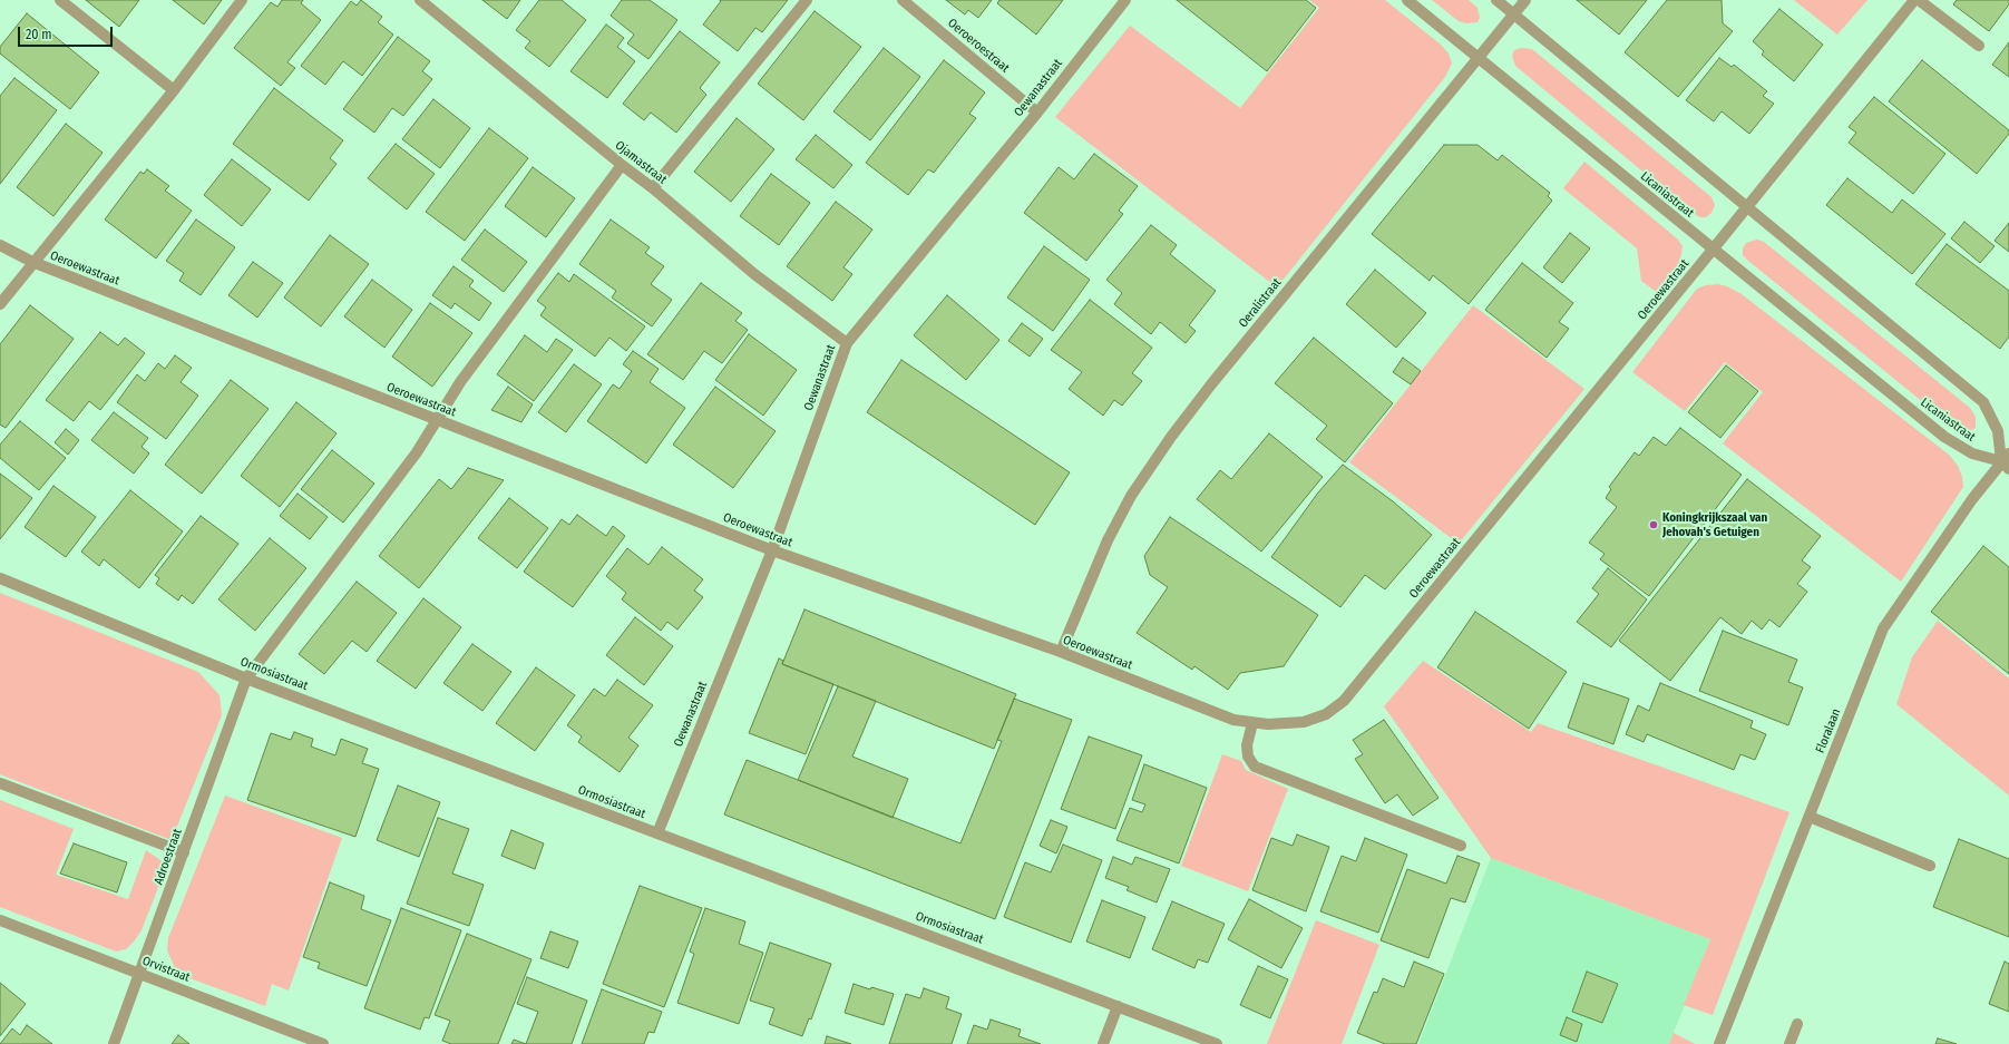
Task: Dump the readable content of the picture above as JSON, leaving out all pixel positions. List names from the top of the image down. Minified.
{"streets":{"street":["Oeroeroestraat","Oewanastraat","Ojamastraat","Licaniastraat","Oeroewastraat","Oeralistraat","Ormosiastraat","Floralaan","Adroestraat","Orvistraat"]},"crossings":[["Oeroeroestraat","Oewanastraat"],["Oewanastraat","Ojamastraat"],["Oewanastraat","Oeroewastraat"],["Oewanastraat","Ormosiastraat"],["Ojamastraat","Adroestraat"],["Licaniastraat","Oeroewastraat"],["Licaniastraat","Oeralistraat"],["Licaniastraat","Floralaan"],["Oeroewastraat","Oeralistraat"],["Oeroewastraat","Adroestraat"],["Ormosiastraat","Adroestraat"],["Adroestraat","Orvistraat"]],"places":["Koningkrijkszaal van Jehovah's Getuigen"],"scale_bar":"20 m"}
